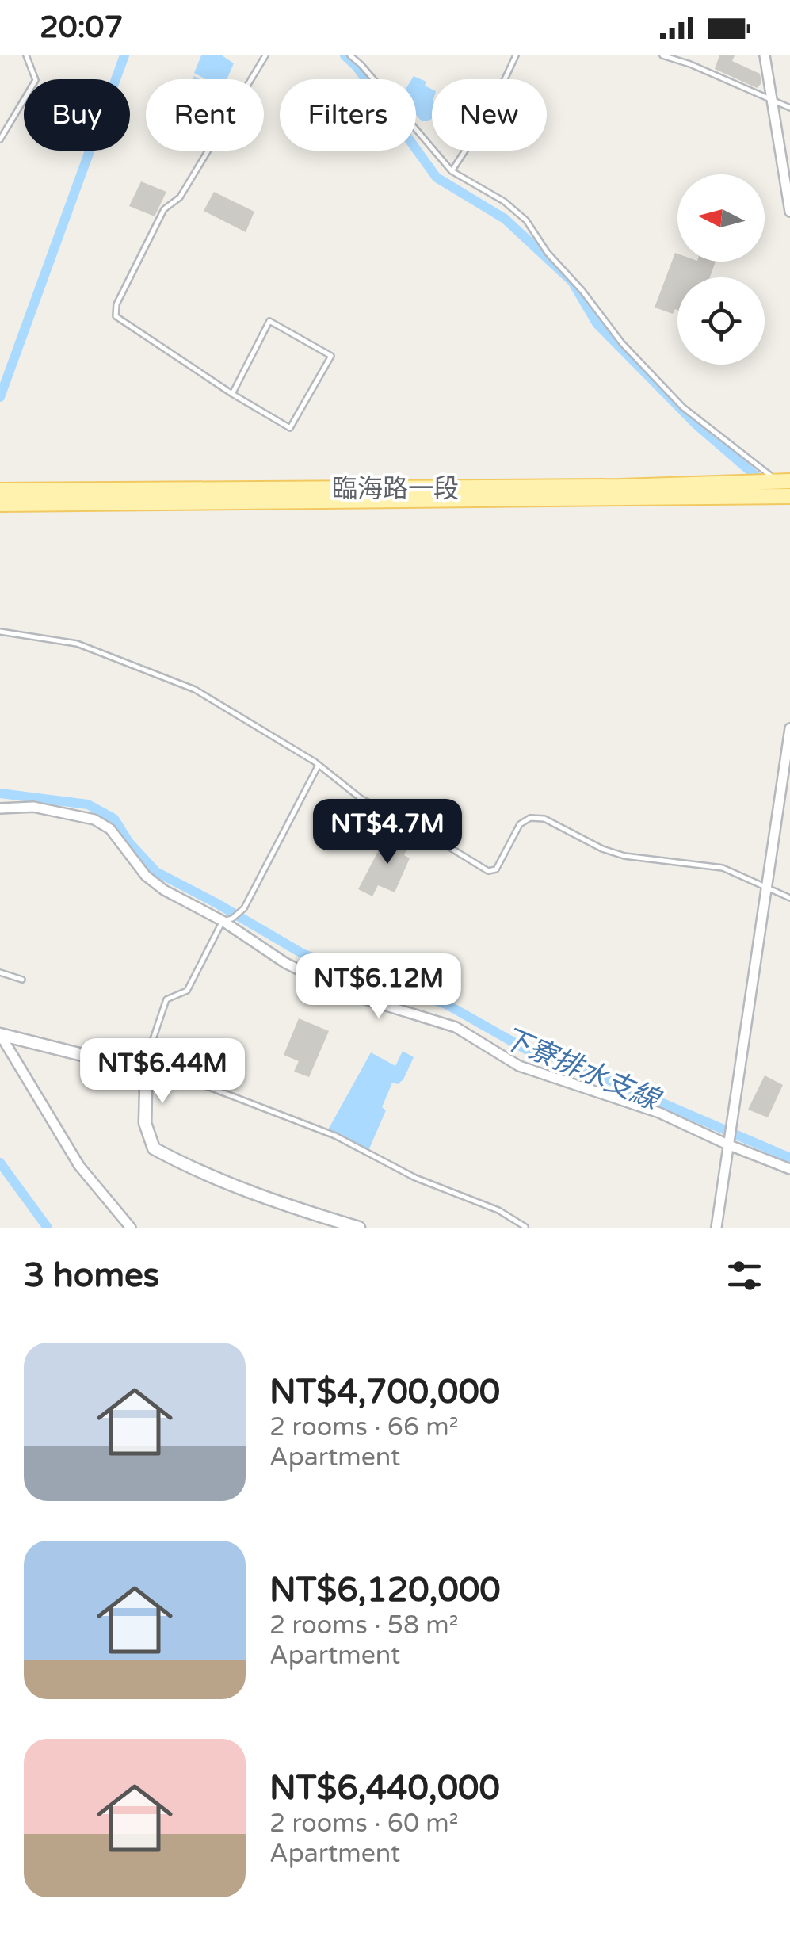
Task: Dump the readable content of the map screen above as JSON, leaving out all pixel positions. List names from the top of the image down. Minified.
{"streets":{"main road":["臨海路一段"]},"water":["下寮排水支線"],"north":"left","page":{"status":"20:07","chip":["Buy","Rent","Filters","New"],"price":["NT$4.7M","NT$6.12M","NT$6.44M"],"heading":"3 homes","list":[{"name":"NT$4,700,000","note":"2 rooms · 66 m² · Apartment"},{"name":"NT$6,120,000","note":"2 rooms · 58 m² · Apartment"},{"name":"NT$6,440,000","note":"2 rooms · 60 m² · Apartment"}]}}
